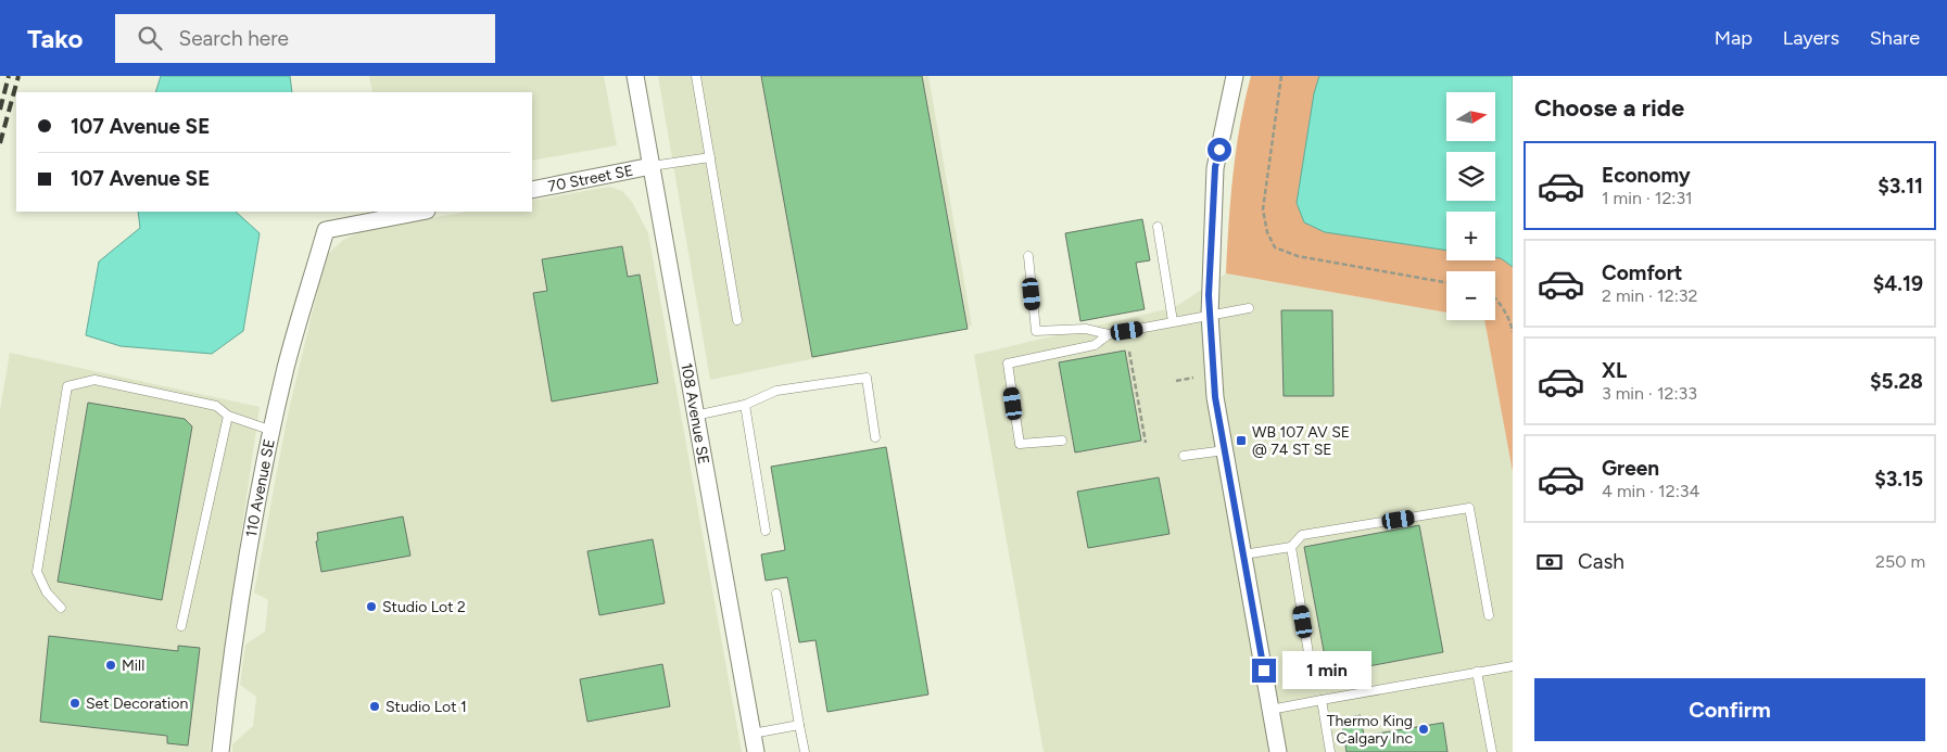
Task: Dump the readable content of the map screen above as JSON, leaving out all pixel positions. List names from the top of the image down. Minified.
{"streets":{"street":["70 Street SE","108 Avenue SE","110 Avenue SE"]},"crossings":[["70 Street SE","108 Avenue SE"]],"places":{"transit":["WB 107 AV SE @ 74 ST SE"],"other":["Studio Lot 2","Mill","Set Decoration","Studio Lot 1","Thermo King Calgary Inc"]},"north":"right","page":{"header":"Tako","search":"Search here","nav":["Map","Layers","Share"],"heading":"Choose a ride","map_buttons":["+","−"],"banner":["107 Avenue SE","107 Avenue SE"],"list":[{"name":"Economy","note":"1 min · 12:31","value":"$3.11"},{"name":"Comfort","note":"2 min · 12:32","value":"$4.19"},{"name":"XL","note":"3 min · 12:33","value":"$5.28"},{"name":"Green","note":"4 min · 12:34","value":"$3.15"}],"pay":["Cash","250 m"],"bubble":"1 min","buttons":"Confirm"}}
